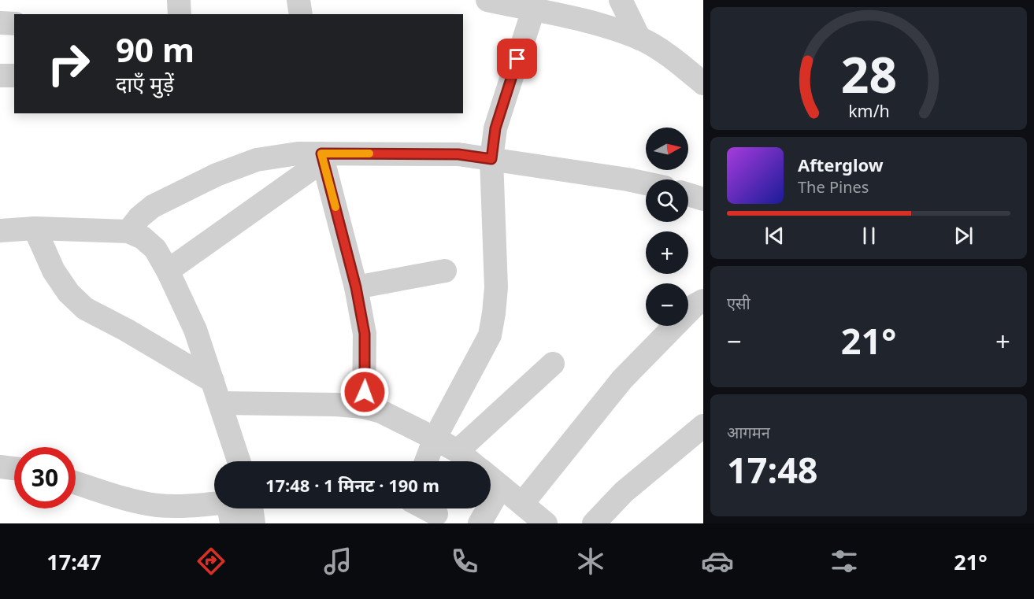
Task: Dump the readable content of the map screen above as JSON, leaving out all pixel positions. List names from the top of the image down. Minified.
{"north":"right","page":{"turn":["90 m","दाएँ मुड़ें"],"map_buttons":["+","−"],"song":["Afterglow","The Pines"],"tile":["एसी",["आगमन","17:48"]],"heat":["−","21°","+"],"limit":"30","trip":"17:48 · 1 मिनट · 190 m","tabs":["17:47","21°"],"gauge":["28","km/h"]}}
